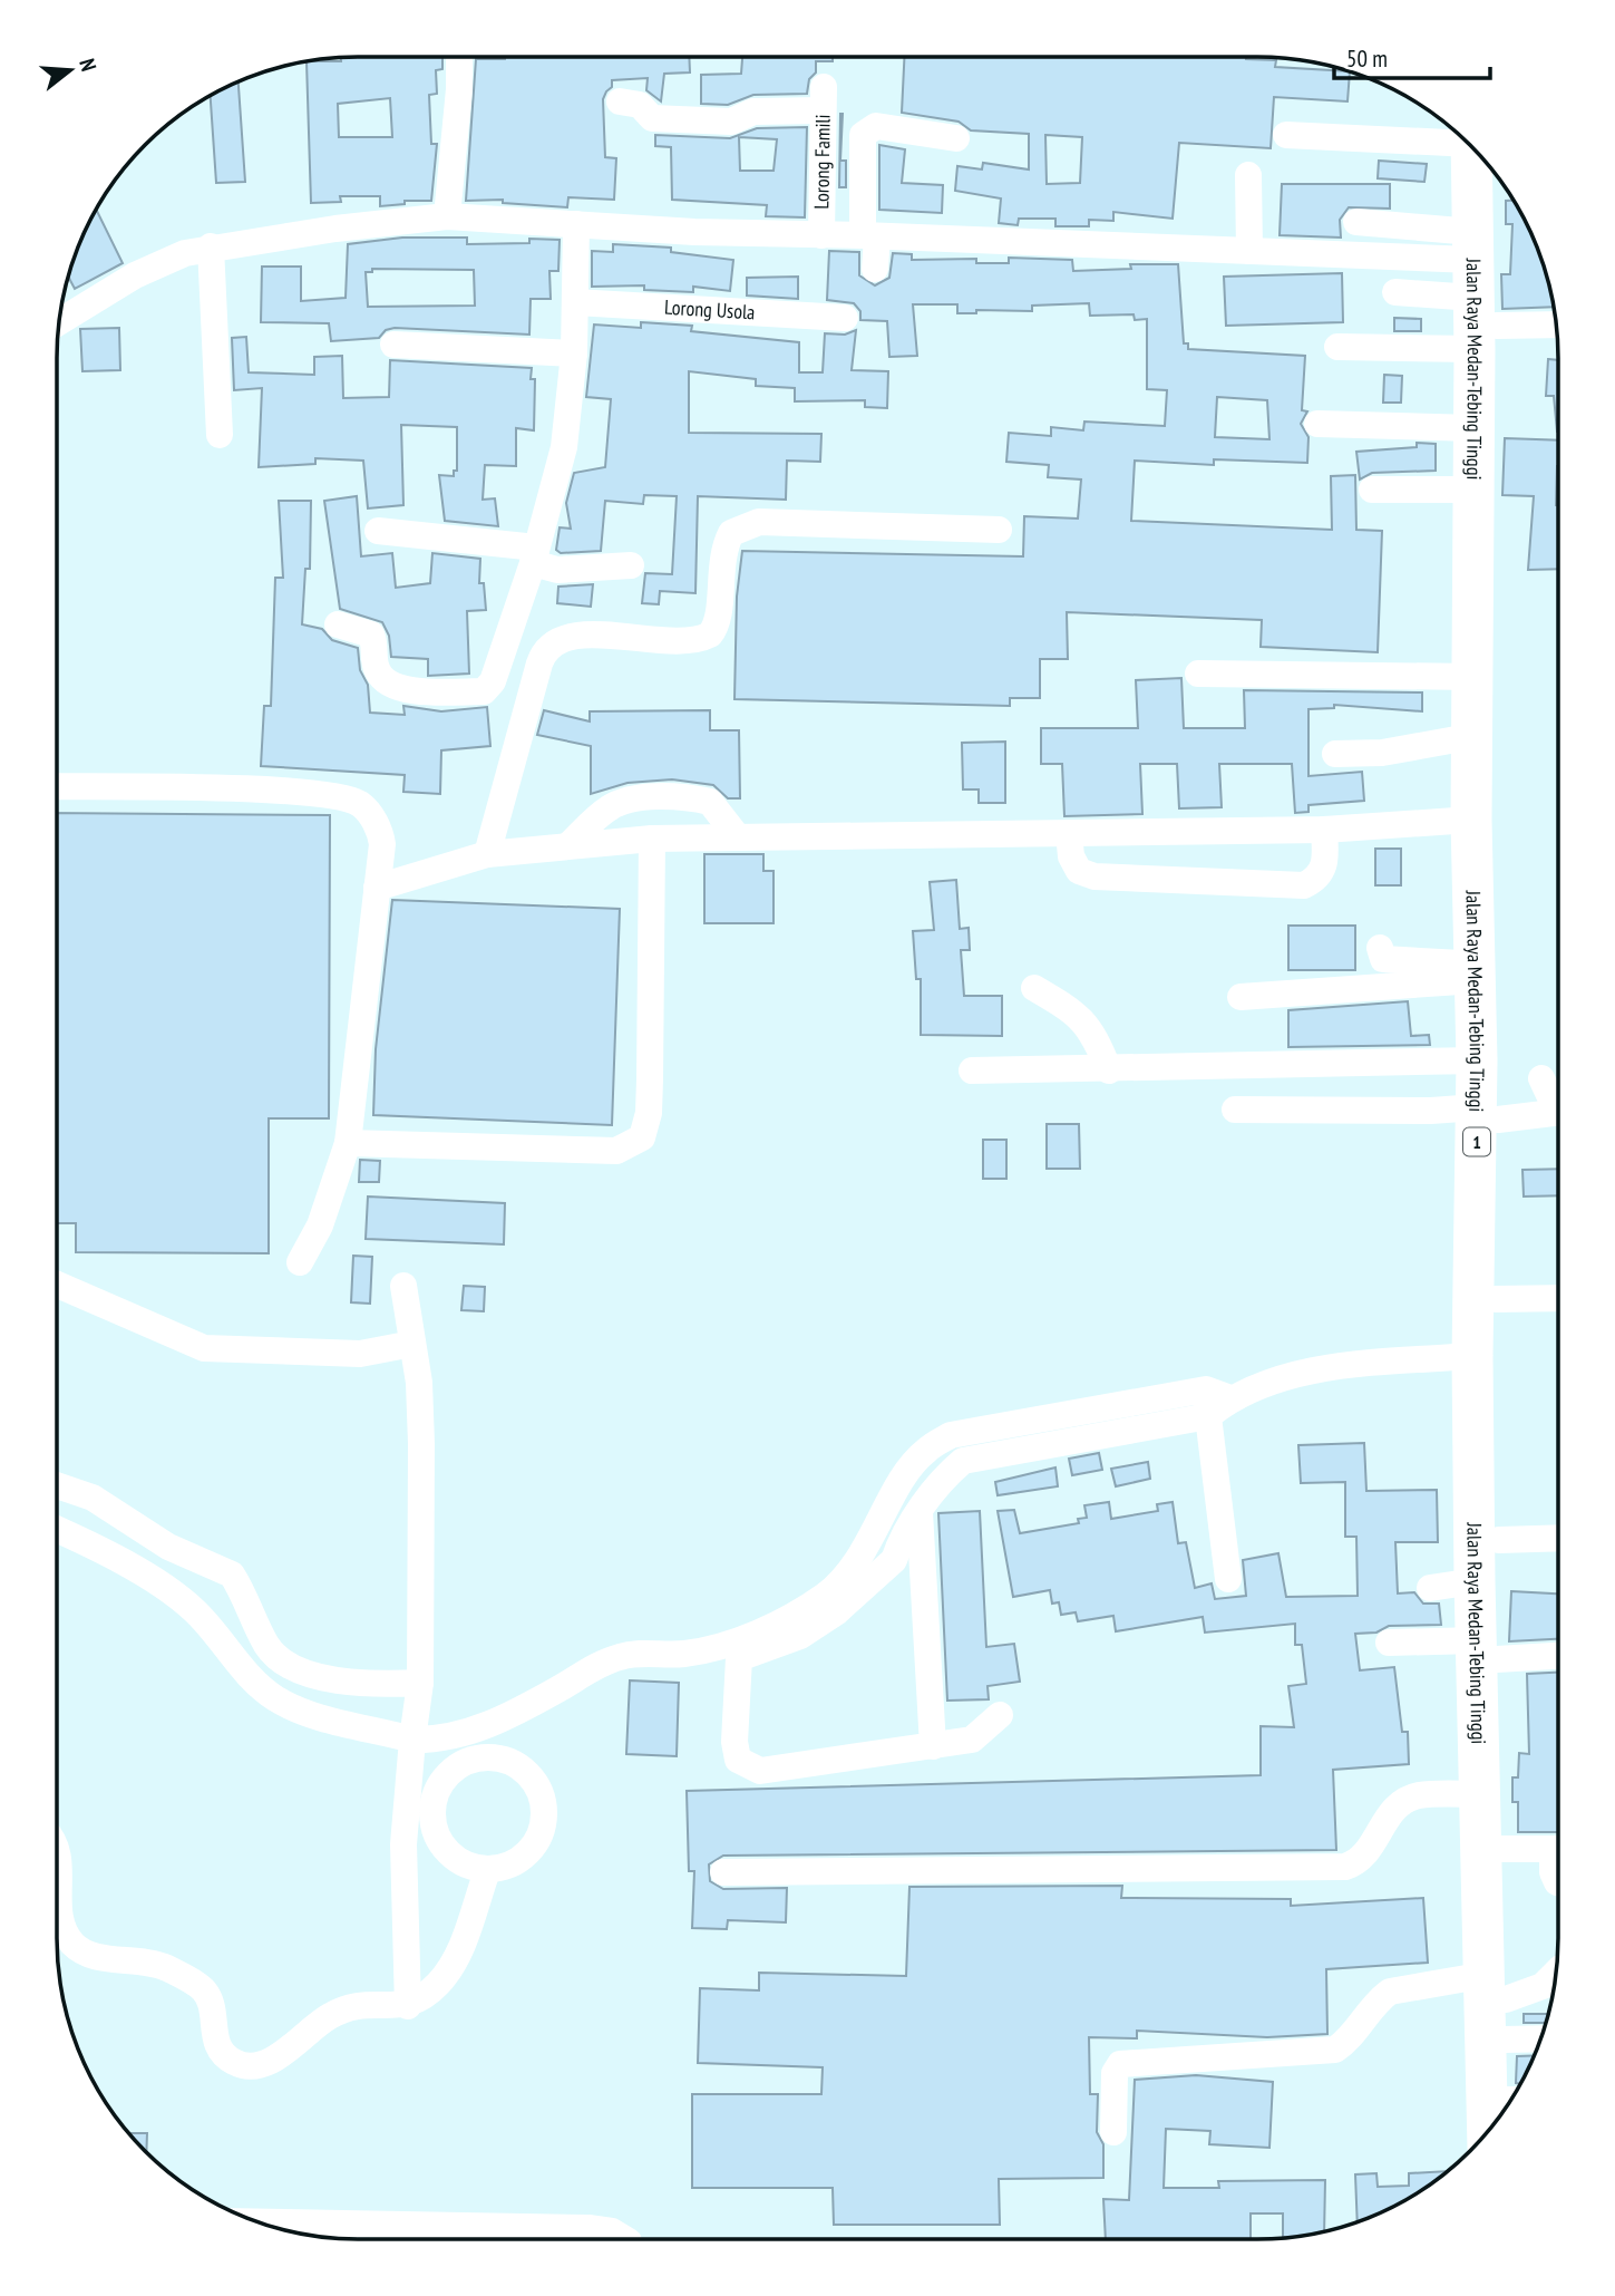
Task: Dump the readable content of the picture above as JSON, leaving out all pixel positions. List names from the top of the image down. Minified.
{"streets":{"highway":["Jalan Raya Medan-Tebing Tinggi","1"],"street":["Lorong Famili","Lorong Usola"]},"scale_bar":"50 m","north":"right"}
